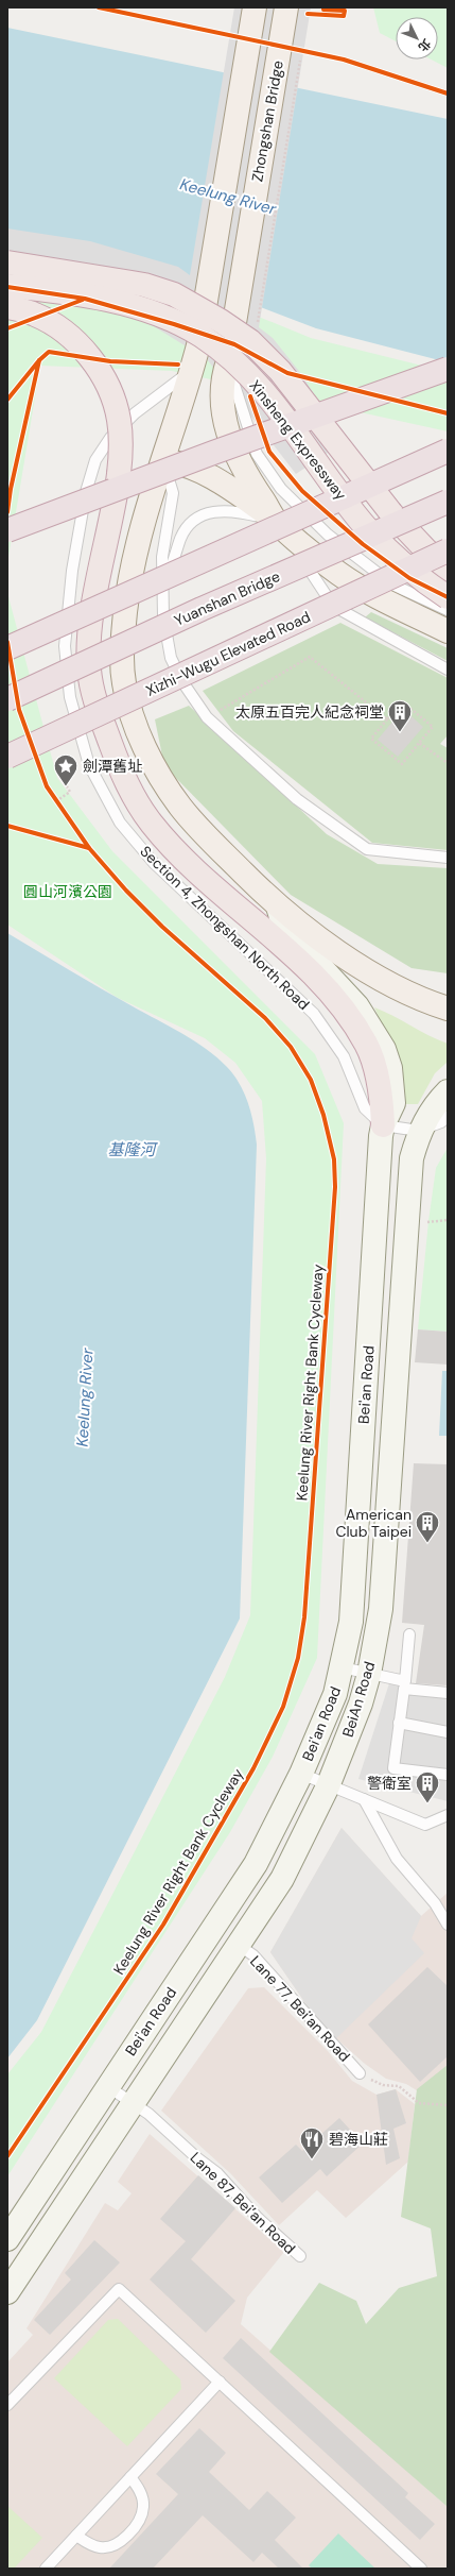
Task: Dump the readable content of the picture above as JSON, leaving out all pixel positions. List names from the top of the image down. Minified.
{"streets":{"highway":["Xinsheng Expressway","Yuanshan Bridge","Xizhi-Wugu Elevated Road"],"main road":["Zhongshan Bridge","Bei'an Road","BeiAn Road"],"lane":["Section 4, Zhongshan North Road","Lane 77, Bei’an Road","Lane 87, Bei’an Road"],"cycle path":["Keelung River Right Bank Cycleway"]},"crossings":[["Zhongshan Bridge","Section 4, Zhongshan North Road"],["Section 4, Zhongshan North Road","Bei'an Road"],["Bei'an Road","BeiAn Road"],["Bei'an Road","Lane 87, Bei’an Road"]],"water":["Keelung River","基隆河"],"parks":["圓山河濱公園"],"places":{"building":["太原五百完人紀念祠堂","American Club Taipei","警衛室"],"place":["劍潭舊址"],"restaurant":["碧海山莊"]},"north":"bottom right"}
